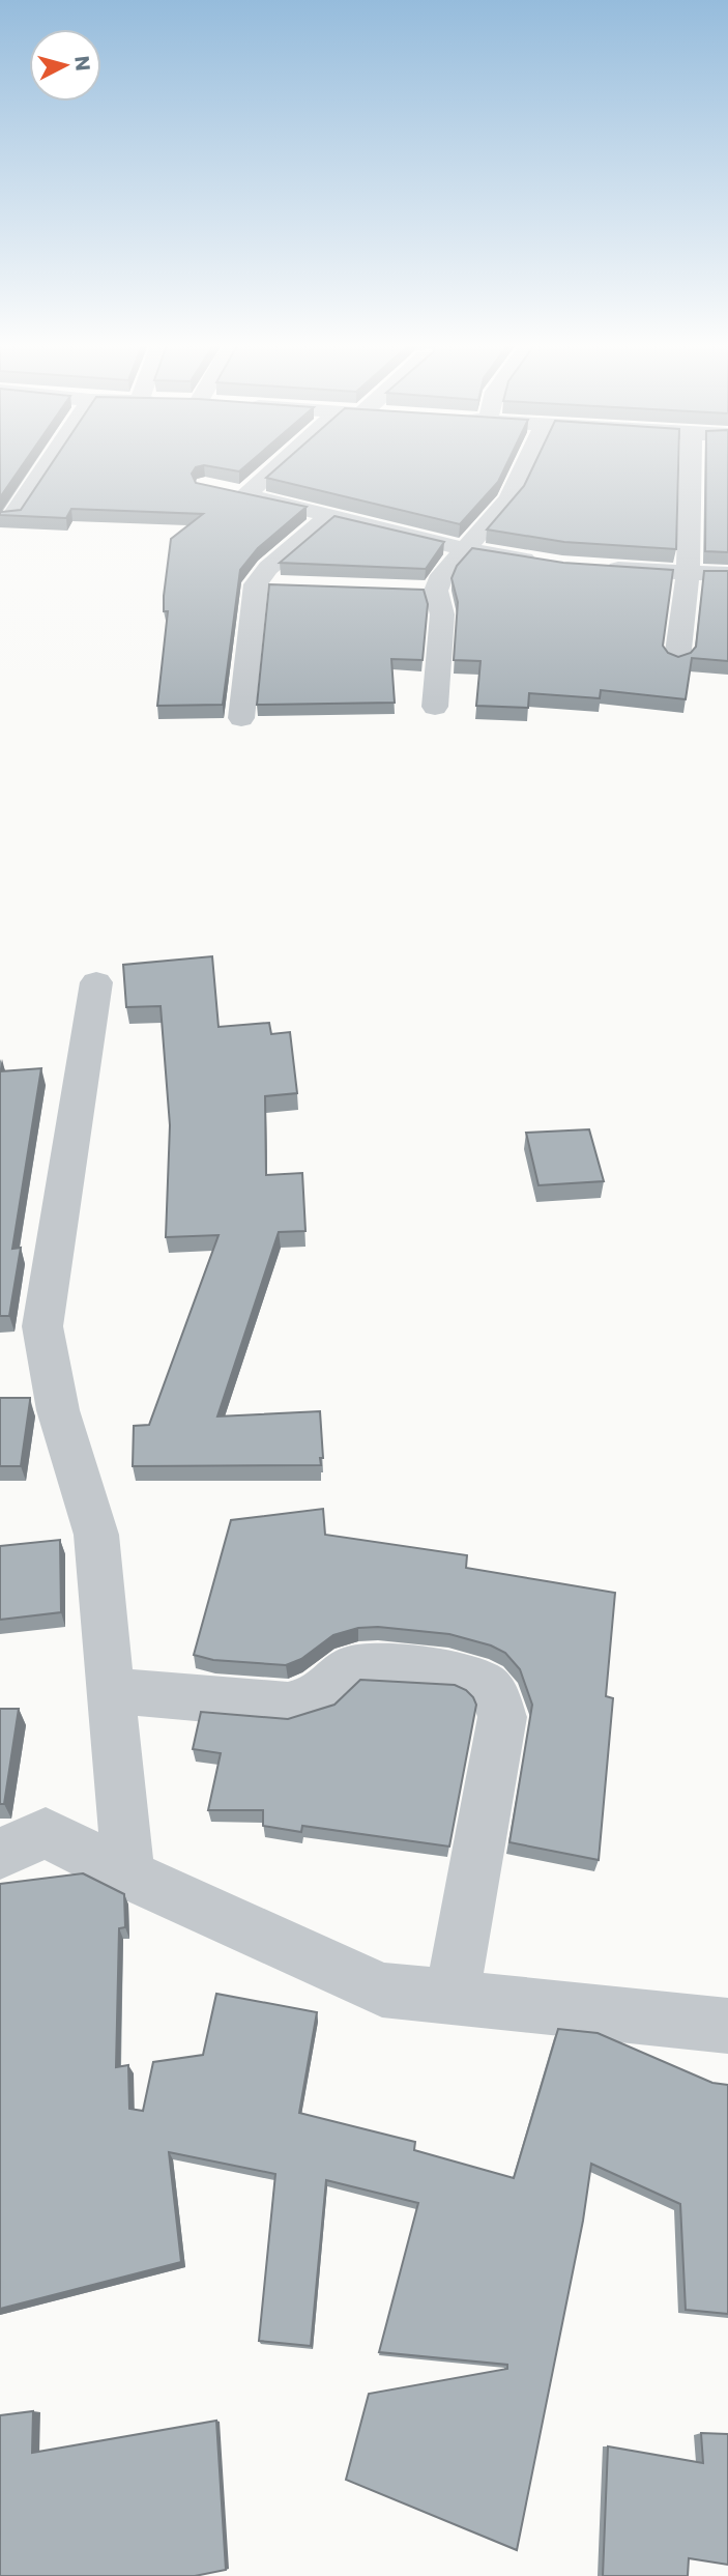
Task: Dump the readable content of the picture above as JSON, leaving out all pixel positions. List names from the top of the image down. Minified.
{"north":"right"}
